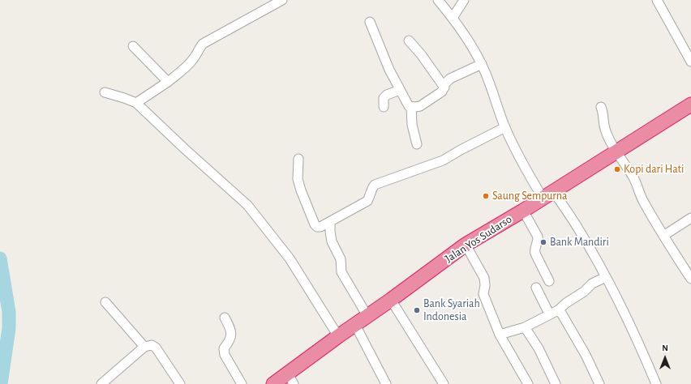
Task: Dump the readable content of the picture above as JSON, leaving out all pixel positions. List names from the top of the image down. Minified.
{"streets":{"highway":["Jalan Yos Sudarso"]},"places":["Kopi dari Hati","Saung Sempurna","Bank Mandiri","Bank Syariah Indonesia"],"north":"top"}
